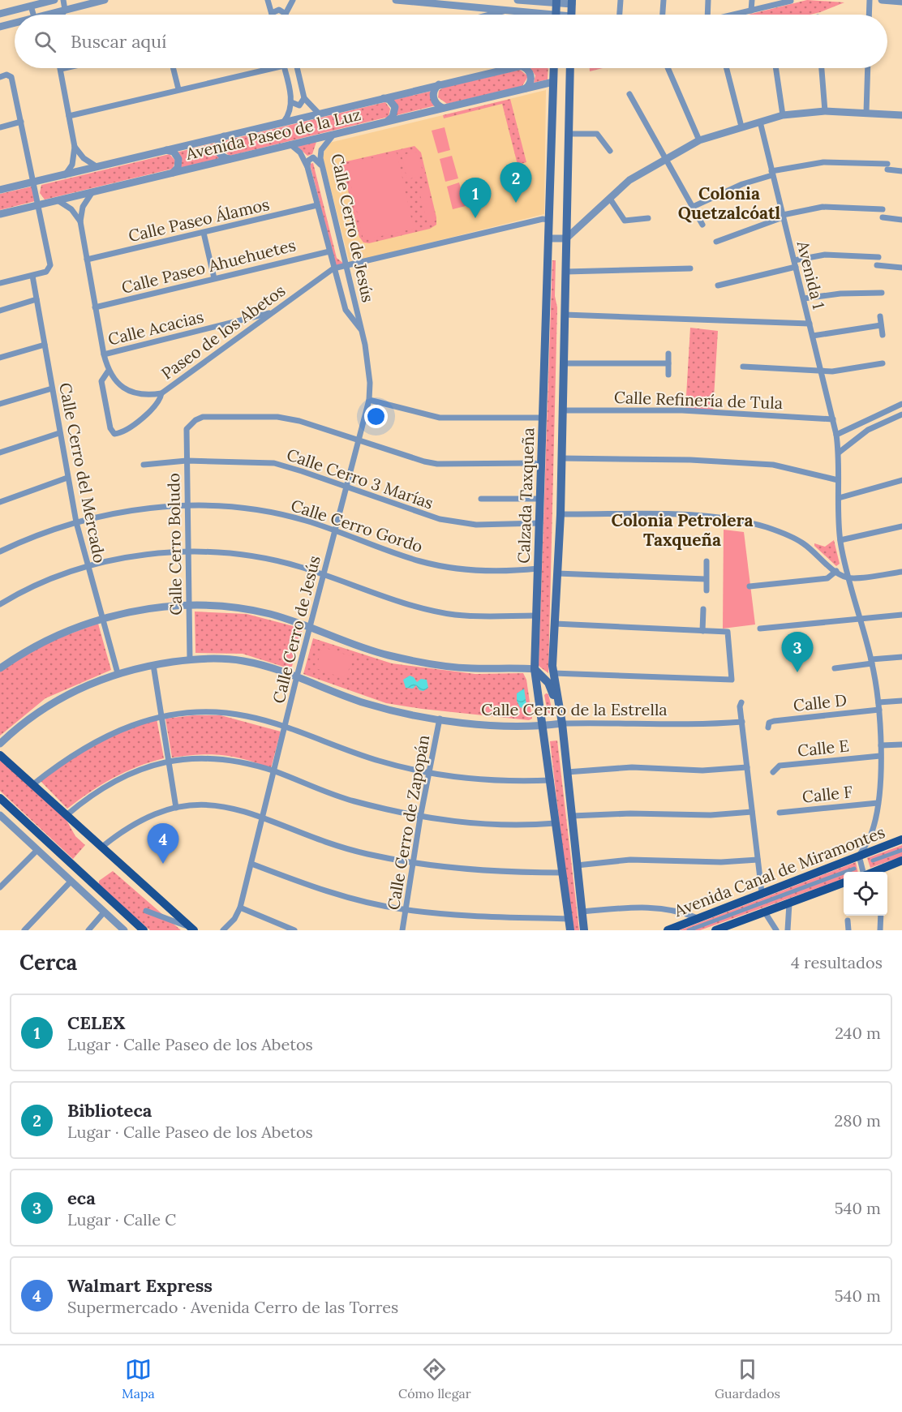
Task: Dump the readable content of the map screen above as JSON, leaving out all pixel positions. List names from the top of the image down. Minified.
{"streets":{"main road":["Calzada Taxqueña","Avenida Canal de Miramontes"],"street":["Avenida Paseo de la Luz","Calle Paseo Álamos","Calle Cerro de Jesús","Calle Paseo Ahuehuetes","Avenida 1","Calle Acacias","Paseo de los Abetos","Calle Refinería de Tula","Calle Cerro del Mercado","Calle Cerro 3 Marías","Calle Cerro Gordo","Calle Cerro Boludo","Calle D","Calle Cerro de la Estrella","Calle E","Calle F","Calle Cerro de Zapopán"]},"crossings":[["Avenida Paseo de la Luz","Calle Cerro de Jesús"],["Avenida Paseo de la Luz","Calzada Taxqueña"],["Calle Paseo Álamos","Calle Cerro de Jesús"],["Calle Cerro de Jesús","Calle Paseo Ahuehuetes"],["Calle Cerro de Jesús","Paseo de los Abetos"],["Calle Cerro de Jesús","Calle Cerro 3 Marías"],["Calle Cerro de Jesús","Calle Cerro Gordo"],["Calle Cerro de Jesús","Calle Cerro Boludo"],["Calle Cerro de Jesús","Calle Cerro de la Estrella"],["Avenida 1","Calle Refinería de Tula"],["Avenida 1","Calle D"],["Avenida 1","Calle E"],["Avenida 1","Calle F"],["Avenida 1","Avenida Canal de Miramontes"],["Calle Acacias","Paseo de los Abetos"],["Calle Cerro del Mercado","Calle Cerro Gordo"],["Calle Cerro del Mercado","Calle Cerro de la Estrella"],["Calle Cerro 3 Marías","Calzada Taxqueña"],["Calle Cerro 3 Marías","Calle Cerro Boludo"],["Calzada Taxqueña","Calle Cerro Gordo"],["Calzada Taxqueña","Calle Cerro de la Estrella"],["Calle Cerro Gordo","Calle Cerro Boludo"],["Calle Cerro Boludo","Calle Cerro de la Estrella"],["Calle Cerro de la Estrella","Calle Cerro de Zapopán"]],"districts":["Colonia Quetzalcóatl","Colonia Petrolera Taxqueña"],"page":{"search":"Buscar aquí","pins":["2","1","3","4"],"heading":["Cerca","4 resultados"],"list":[{"mark":"1","name":"CELEX","note":"Lugar · Calle Paseo de los Abetos","value":"240 m"},{"mark":"2","name":"Biblioteca","note":"Lugar · Calle Paseo de los Abetos","value":"280 m"},{"mark":"3","name":"eca","note":"Lugar · Calle C","value":"540 m"},{"mark":"4","name":"Walmart Express","note":"Supermercado · Avenida Cerro de las Torres","value":"540 m"}],"nav":["Mapa","Cómo llegar","Guardados"]}}
